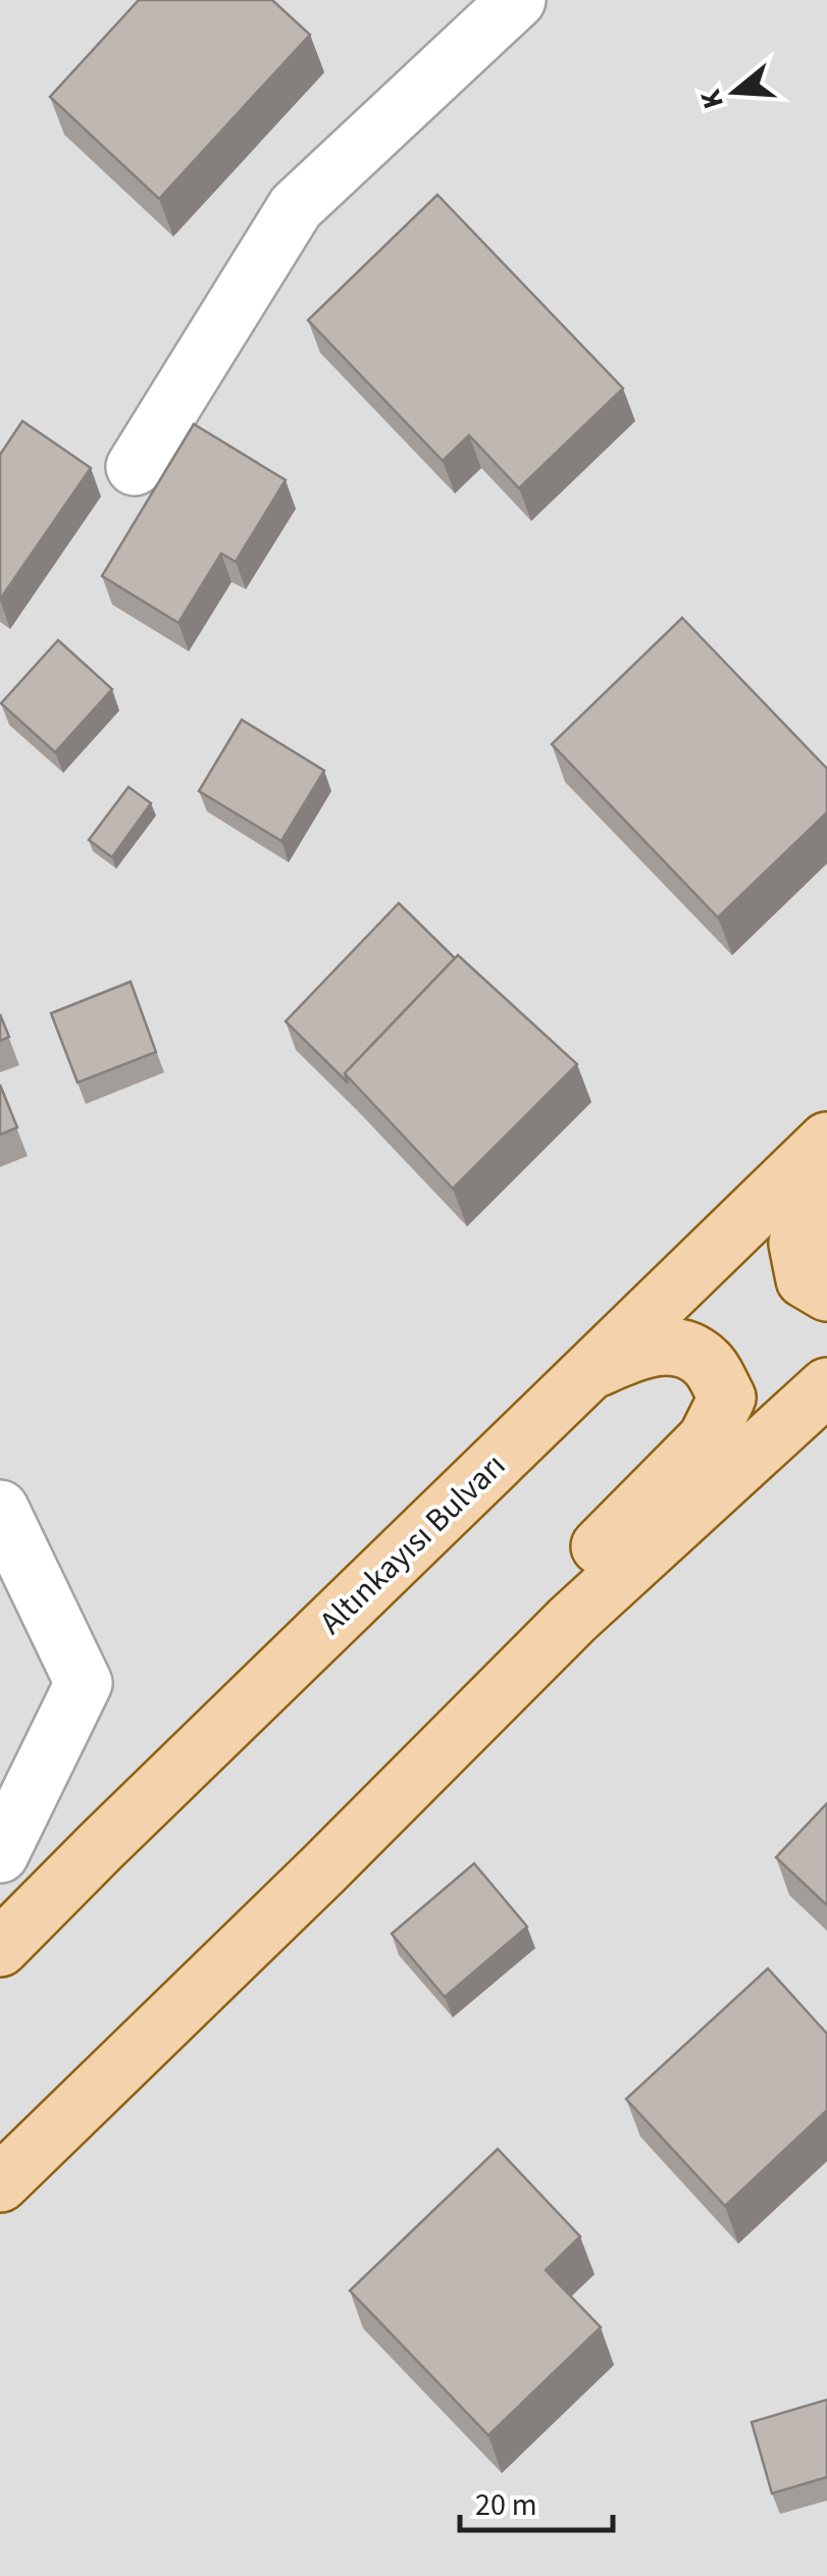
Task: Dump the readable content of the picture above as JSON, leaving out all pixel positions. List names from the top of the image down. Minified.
{"streets":{"main road":["Altınkayısı Bulvarı"]},"scale_bar":"20 m","north":"left"}
